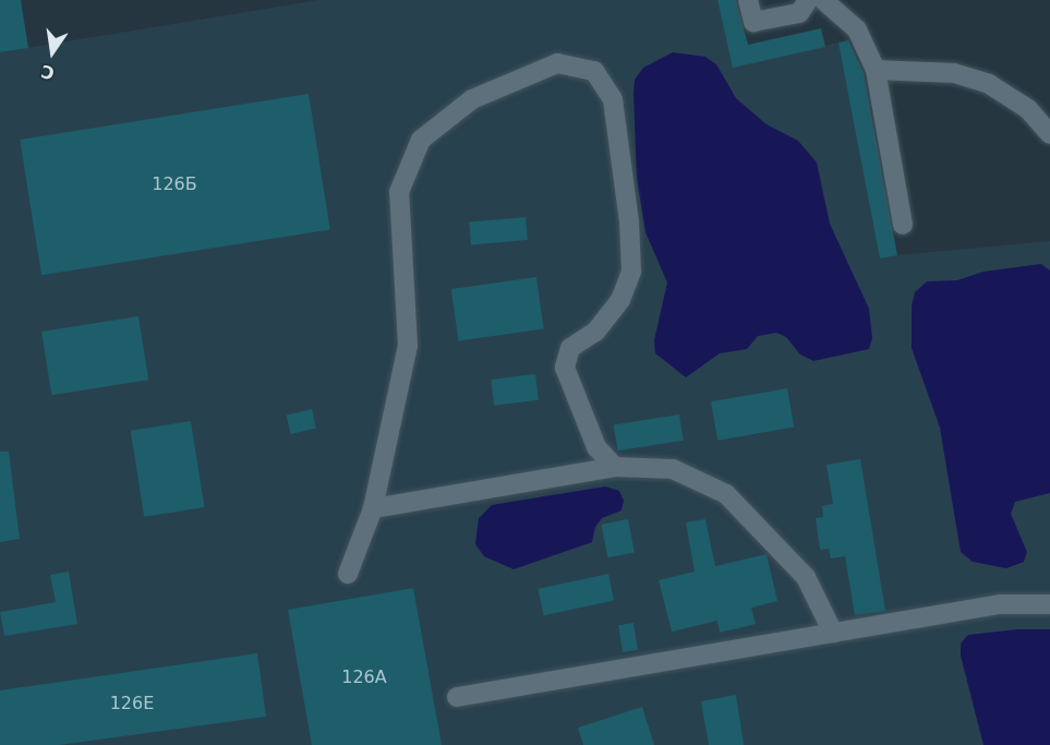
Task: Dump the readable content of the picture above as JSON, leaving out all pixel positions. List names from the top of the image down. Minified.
{"house_numbers":["126Б","126А","126Е"],"north":"bottom"}
